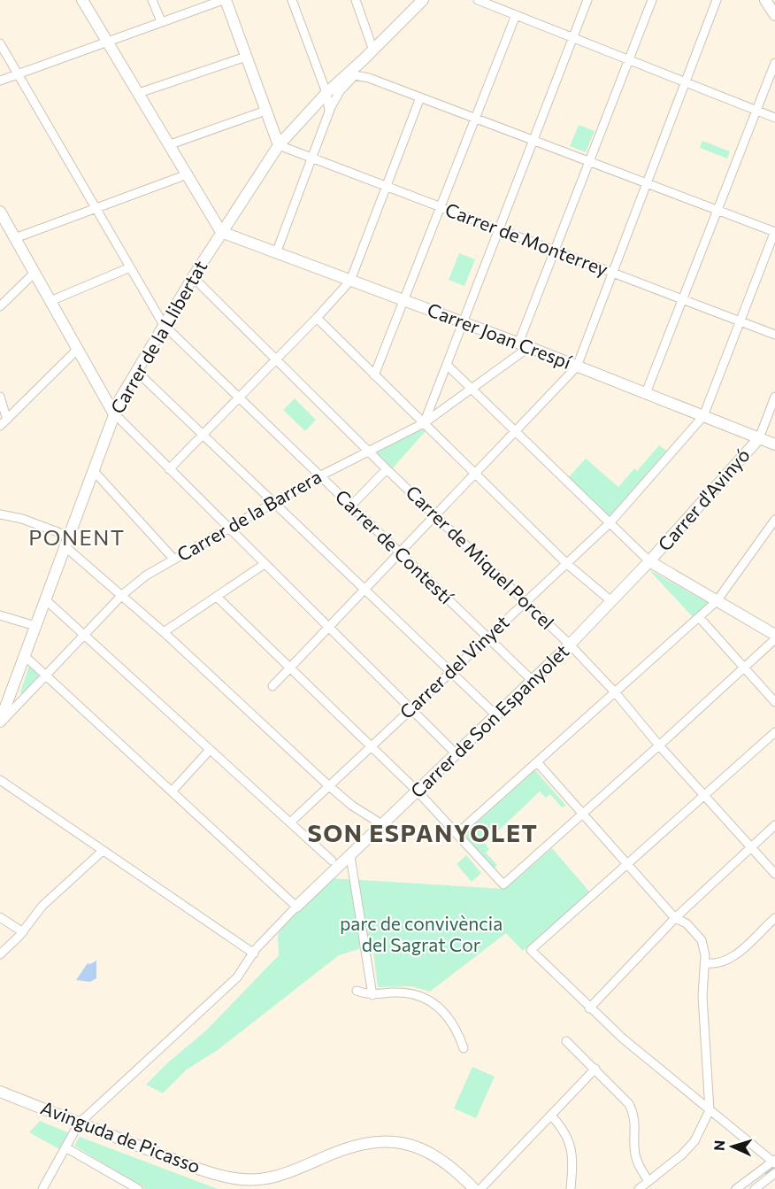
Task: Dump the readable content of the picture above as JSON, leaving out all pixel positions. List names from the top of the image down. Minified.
{"streets":{"street":["Carrer de Monterrey","Carrer Joan Crespí","Carrer de la Llibertat","Carrer d'Avinyó","Carrer de la Barrera","Carrer de Contestí","Carrer de Miquel Porcel","Carrer del Vinyet","Carrer de Son Espanyolet","Avinguda de Picasso"]},"crossings":[["Carrer de Monterrey","Carrer de la Llibertat"],["Carrer Joan Crespí","Carrer de la Llibertat"],["Carrer Joan Crespí","Carrer d'Avinyó"],["Carrer Joan Crespí","Carrer de la Barrera"],["Carrer Joan Crespí","Carrer del Vinyet"],["Carrer de la Llibertat","Carrer de la Barrera"],["Carrer de la Llibertat","Carrer de Contestí"],["Carrer de la Llibertat","Carrer de Miquel Porcel"],["Carrer d'Avinyó","Carrer de Son Espanyolet"],["Carrer de la Barrera","Carrer de Contestí"],["Carrer de la Barrera","Carrer de Miquel Porcel"],["Carrer de Contestí","Carrer del Vinyet"],["Carrer de Contestí","Carrer de Son Espanyolet"],["Carrer de Miquel Porcel","Carrer del Vinyet"],["Carrer de Miquel Porcel","Carrer de Son Espanyolet"],["Carrer de Son Espanyolet","Avinguda de Picasso"]],"districts":["PONENT","SON ESPANYOLET"],"parks":["parc de convivència del Sagrat Cor"],"north":"left"}
